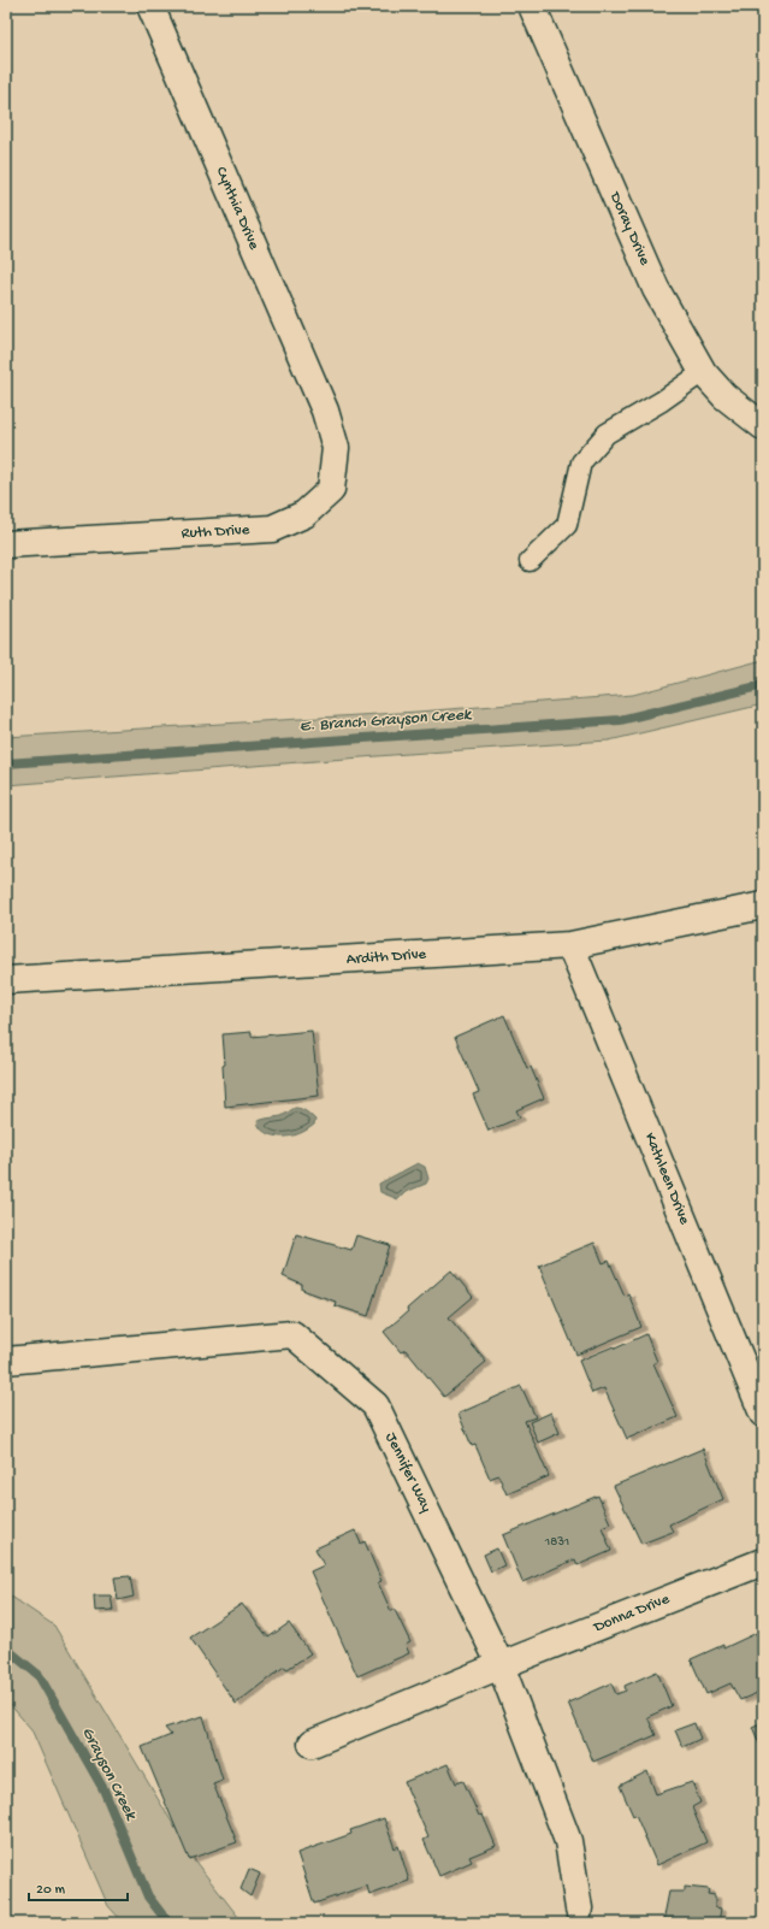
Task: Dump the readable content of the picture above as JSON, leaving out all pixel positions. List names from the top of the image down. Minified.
{"streets":{"street":["Cynthia Drive","Doray Drive","Ruth Drive","Ardith Drive","Kathleen Drive","Jennifer Way","Donna Drive"]},"crossings":[["Cynthia Drive","Ruth Drive"],["Ardith Drive","Kathleen Drive"],["Jennifer Way","Donna Drive"]],"water":["E. Branch Grayson Creek","Grayson Creek"],"house_numbers":["1831"],"scale_bar":"20 m"}
